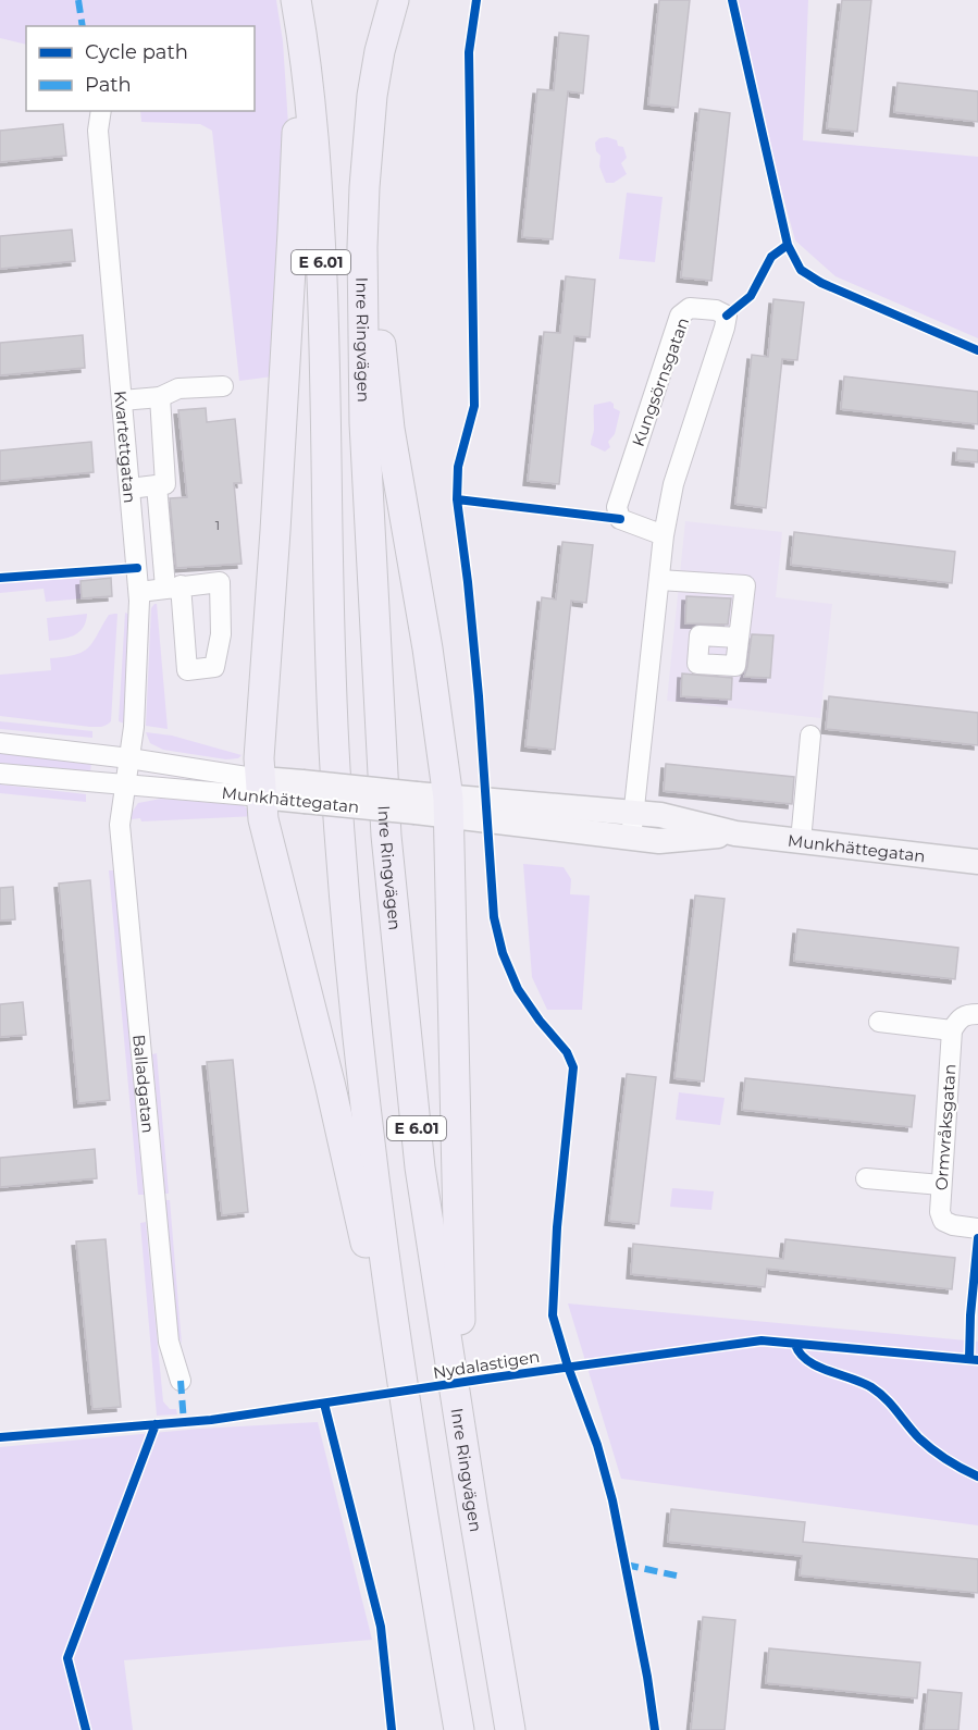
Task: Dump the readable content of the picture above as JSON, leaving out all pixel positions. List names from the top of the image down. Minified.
{"streets":{"highway":["E 6.01","Inre Ringvägen"],"main road":["Munkhättegatan"],"street":["Kungsörnsgatan","Kvartettgatan","Balladgatan","Ormvråksgatan"],"cycle path":["Nydalastigen"]},"crossings":[["Kungsörnsgatan","Munkhättegatan"],["Kvartettgatan","Munkhättegatan"],["Kvartettgatan","Balladgatan"],["Munkhättegatan","Balladgatan"]],"house_numbers":["1"],"legend":["Cycle path","Path"]}
